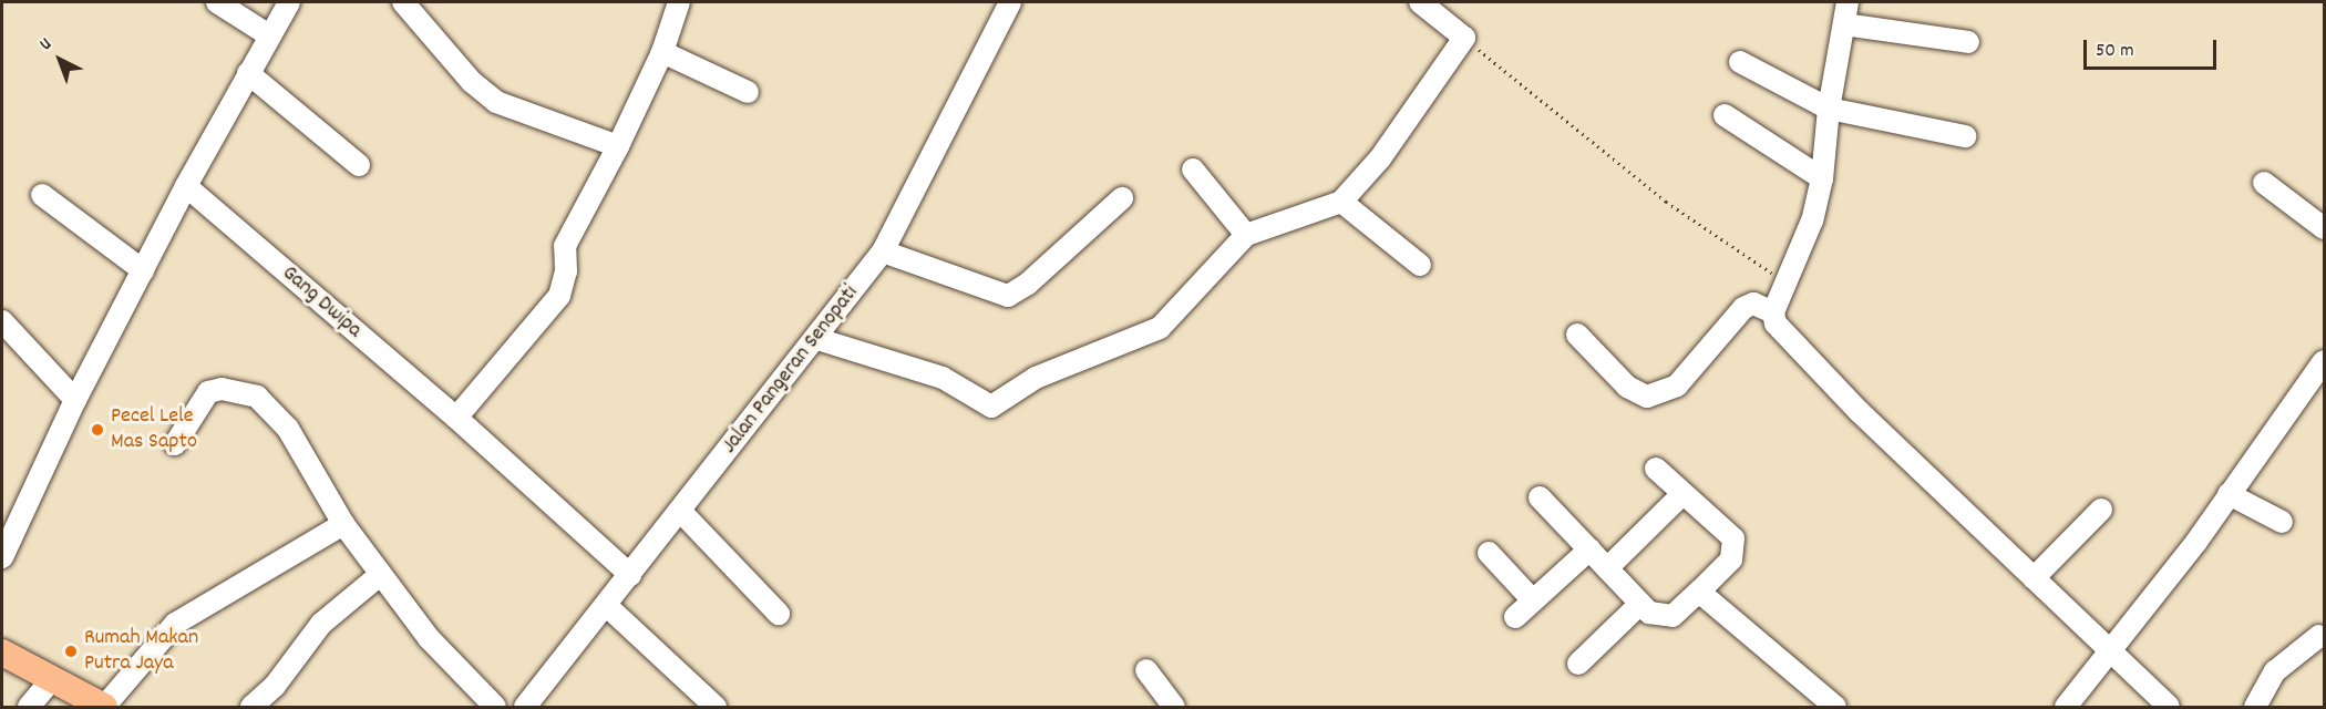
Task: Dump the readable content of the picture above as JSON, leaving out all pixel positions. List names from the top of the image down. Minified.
{"streets":{"street":["Gang Dwipa","Jalan Pangeran Senopati"]},"crossings":[["Gang Dwipa","Jalan Pangeran Senopati"]],"places":["Pecel Lele Mas Sapto","Rumah Makan Putra Jaya"],"scale_bar":"50 m","north":"top left"}
